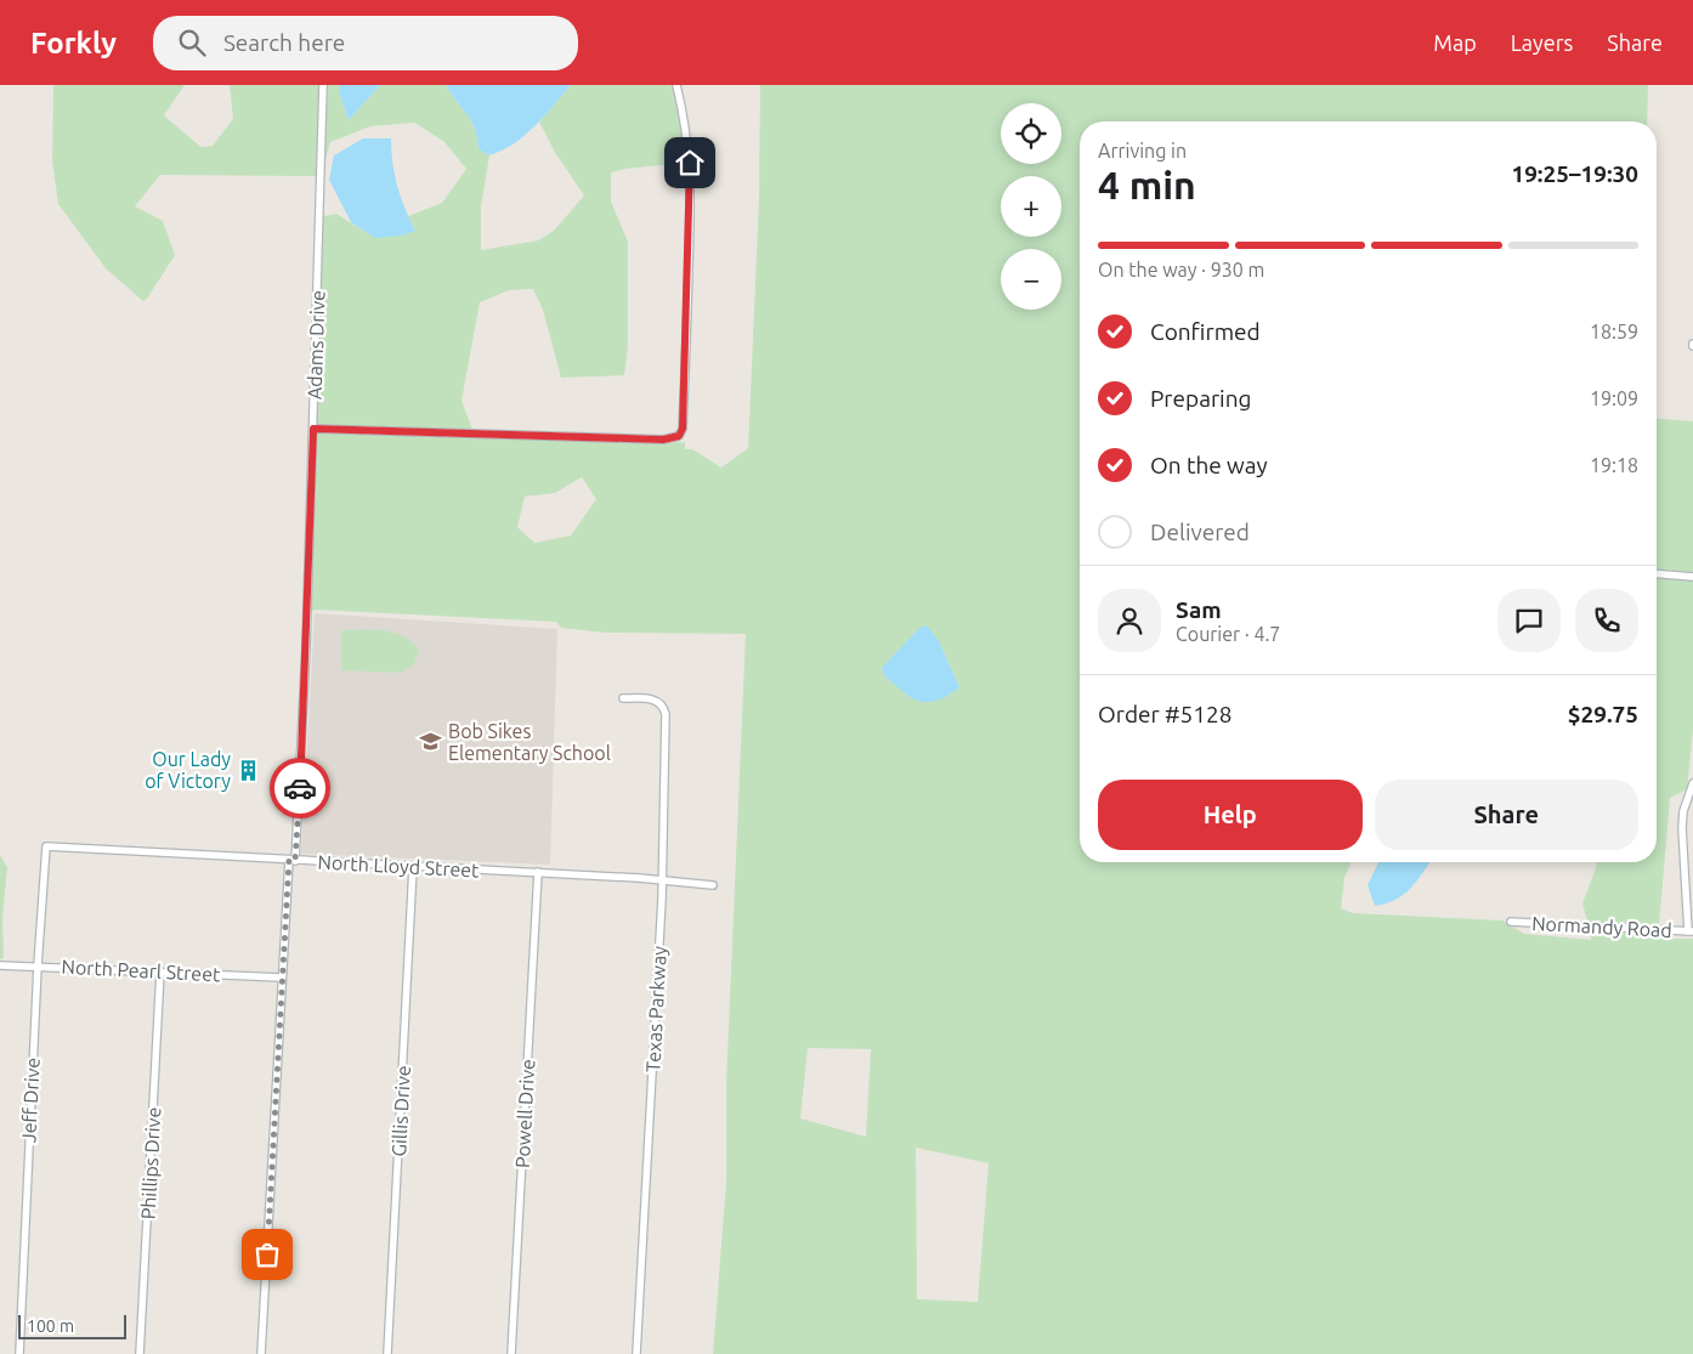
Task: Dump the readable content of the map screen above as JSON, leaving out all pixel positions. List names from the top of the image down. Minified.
{"streets":{"street":["Adams Drive","North Lloyd Street","Normandy Road","North Pearl Street","Texas Parkway","Jeff Drive","Gillis Drive","Powell Drive","Phillips Drive"]},"crossings":[["Adams Drive","North Lloyd Street"],["Adams Drive","North Pearl Street"],["North Lloyd Street","Texas Parkway"],["North Lloyd Street","Jeff Drive"],["North Lloyd Street","Gillis Drive"],["North Lloyd Street","Powell Drive"],["North Pearl Street","Jeff Drive"],["North Pearl Street","Phillips Drive"]],"places":{"school or university":["Bob Sikes Elementary School"],"building":["Our Lady of Victory"]},"scale_bar":"100 m","page":{"header":"Forkly","search":"Search here","nav":["Map","Layers","Share"],"map_buttons":["+","−"],"heading":["4 min","Arriving in","19:25–19:30"],"panel":["Sam","Courier · 4.7","Order #5128","$29.75"],"bar":"On the way · 930 m","list":[["Confirmed","18:59"],["Preparing","19:09"],["On the way","19:18"],"Delivered"],"buttons":["Help","Share"],"scale":"100 m"}}
